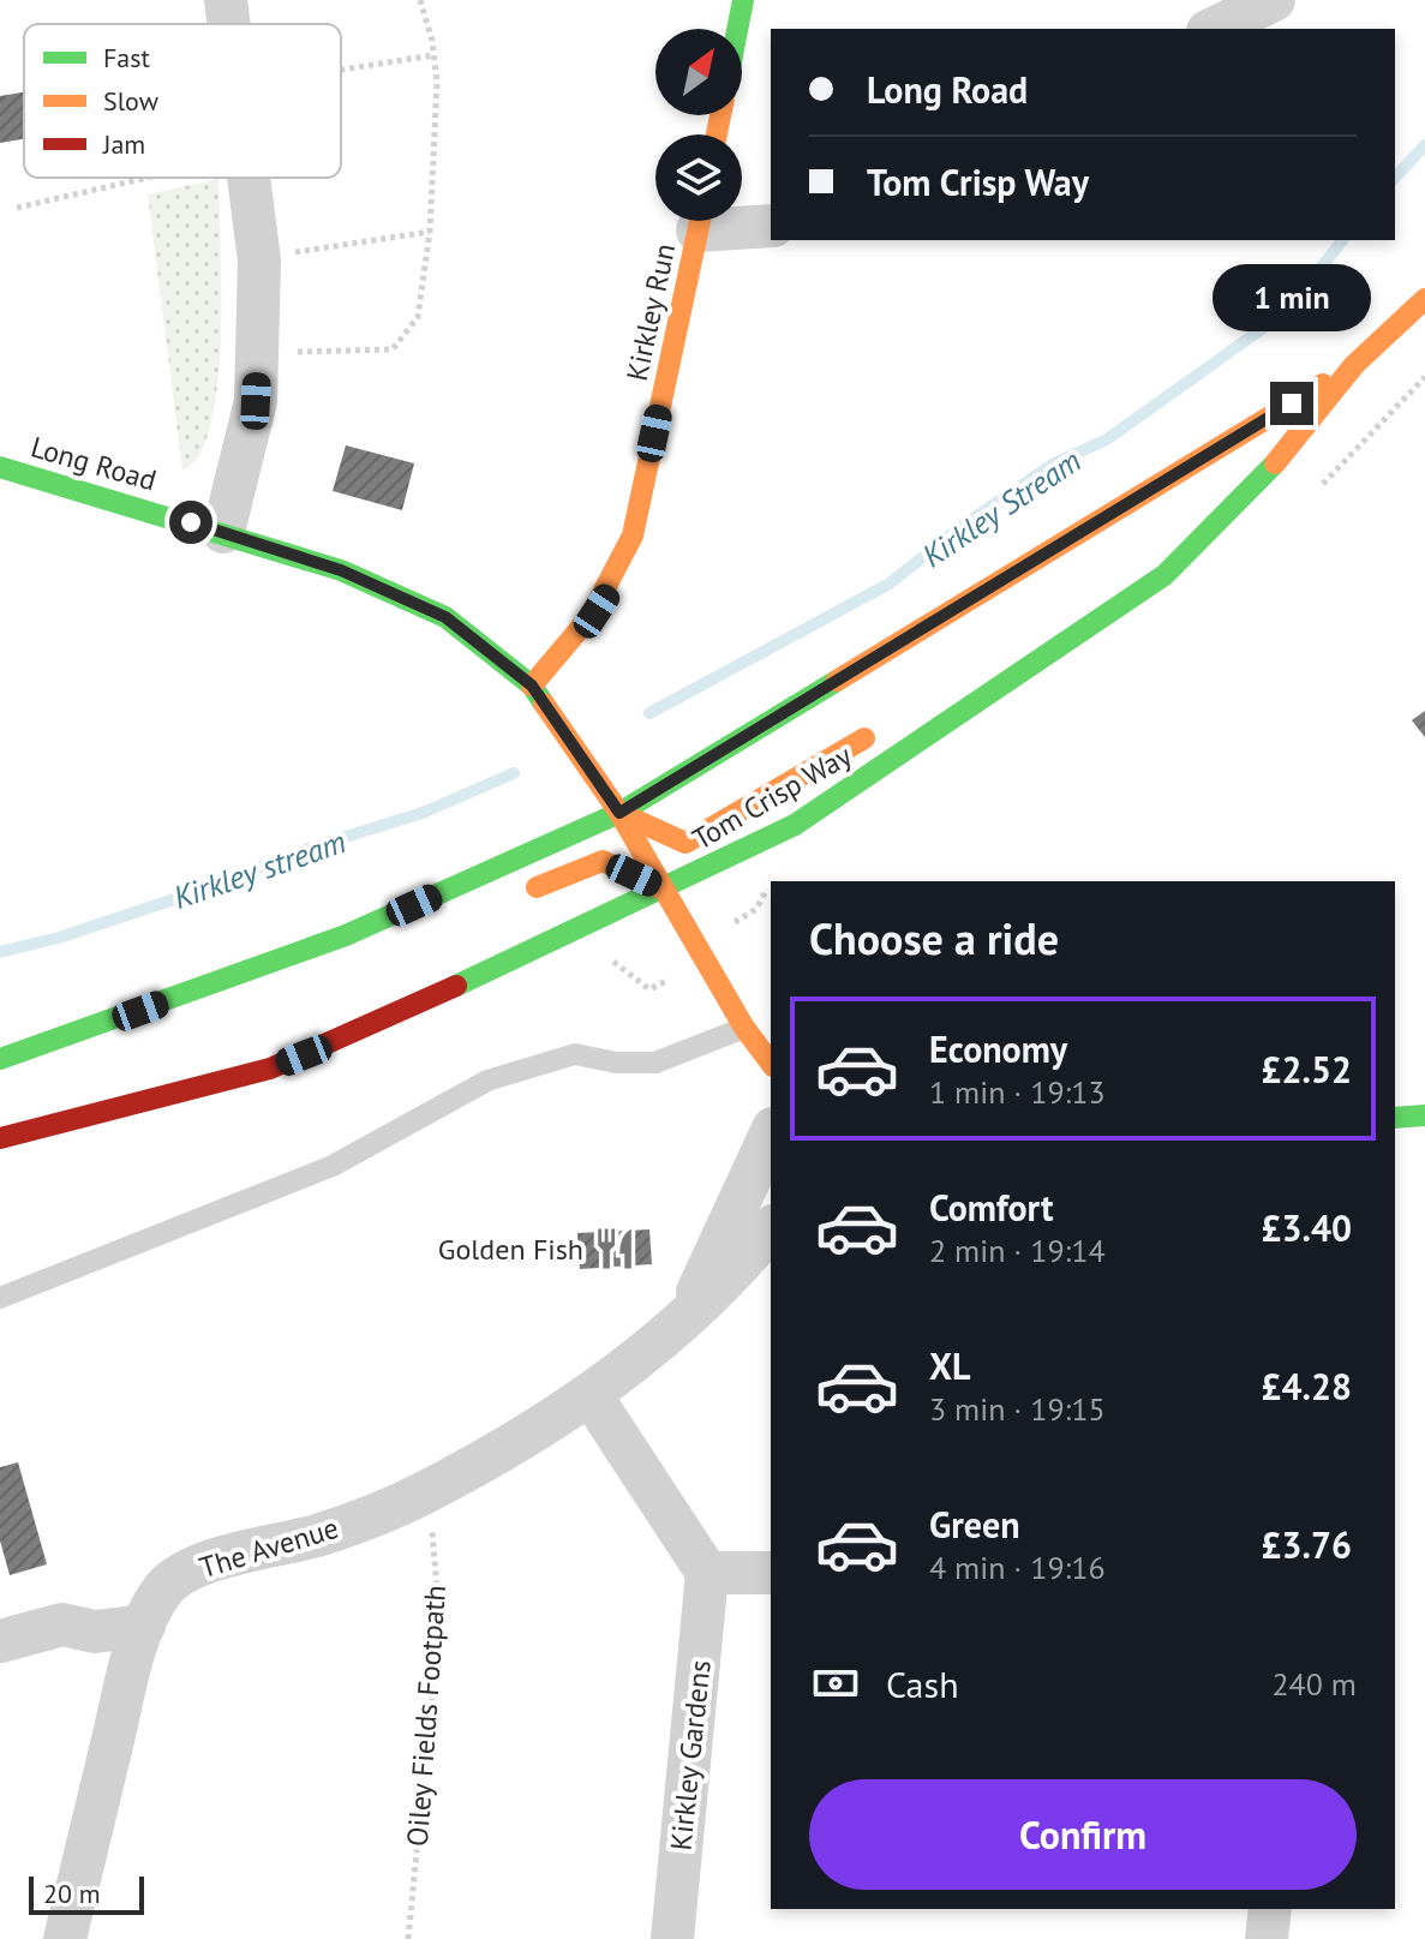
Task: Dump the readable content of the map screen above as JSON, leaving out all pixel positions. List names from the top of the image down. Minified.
{"streets":{"main road":["Kirkley Run","Long Road","Tom Crisp Way"],"street":["The Avenue","Kirkley Gardens"],"path":["Oiley Fields Footpath"]},"crossings":[["Kirkley Run","Long Road"],["Long Road","Tom Crisp Way"],["The Avenue","Oiley Fields Footpath"]],"water":["Kirkley Stream","Kirkley stream"],"places":{"restaurant":["Golden Fish"]},"legend":["Fast","Slow","Jam"],"scale_bar":"20 m","north":"top right","page":{"banner":["Long Road","Tom Crisp Way"],"bubble":"1 min","heading":"Choose a ride","list":[{"name":"Economy","note":"1 min · 19:13","value":"£2.52"},{"name":"Comfort","note":"2 min · 19:14","value":"£3.40"},{"name":"XL","note":"3 min · 19:15","value":"£4.28"},{"name":"Green","note":"4 min · 19:16","value":"£3.76"}],"pay":["Cash","240 m"],"buttons":"Confirm","scale":"20 m"}}
